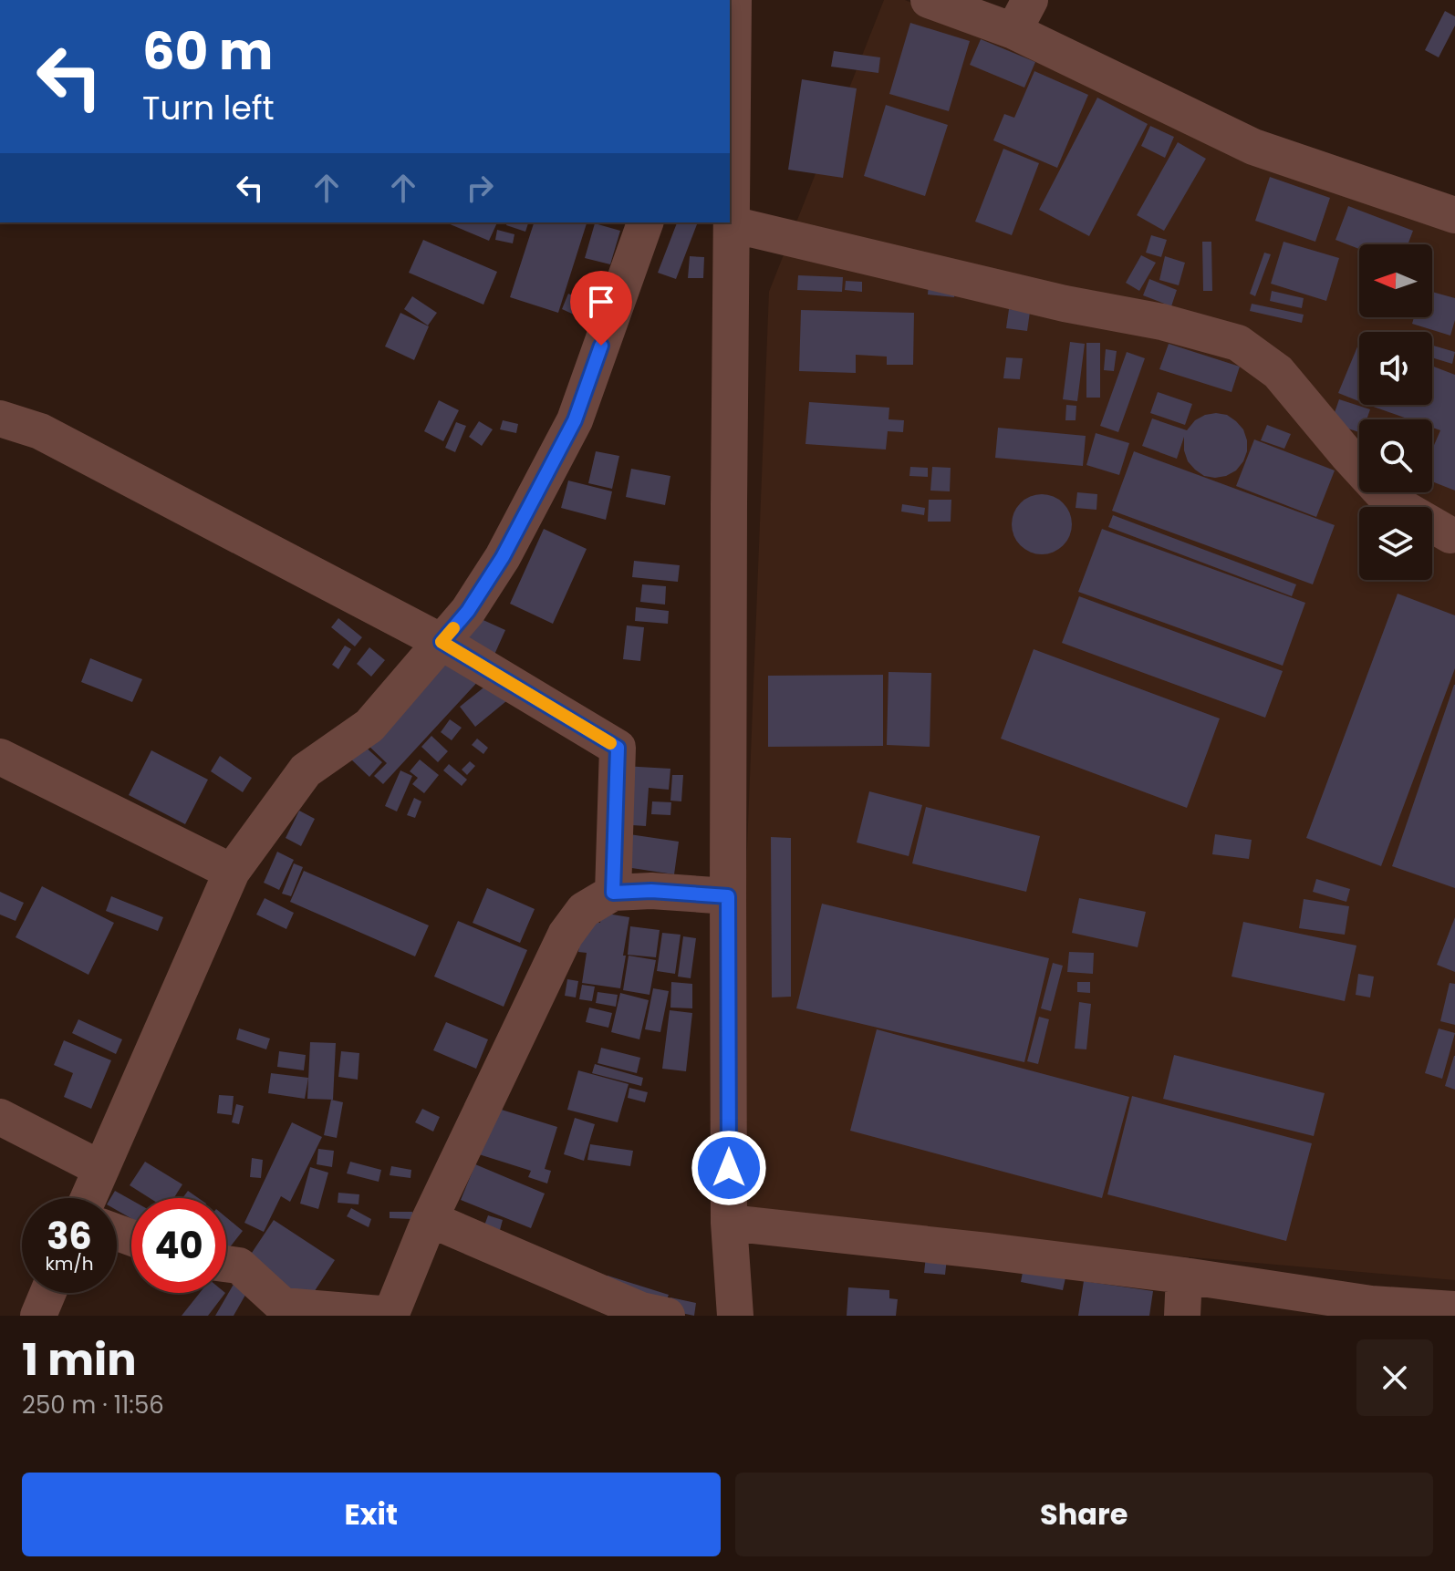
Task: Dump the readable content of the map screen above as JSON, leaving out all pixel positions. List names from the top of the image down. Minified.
{"north":"left","page":{"turn":["60 m","Turn left"],"speed":"36 km/h","limit":"40","heading":["1 min","250 m · 11:56"],"buttons":["Exit","Share"]}}
